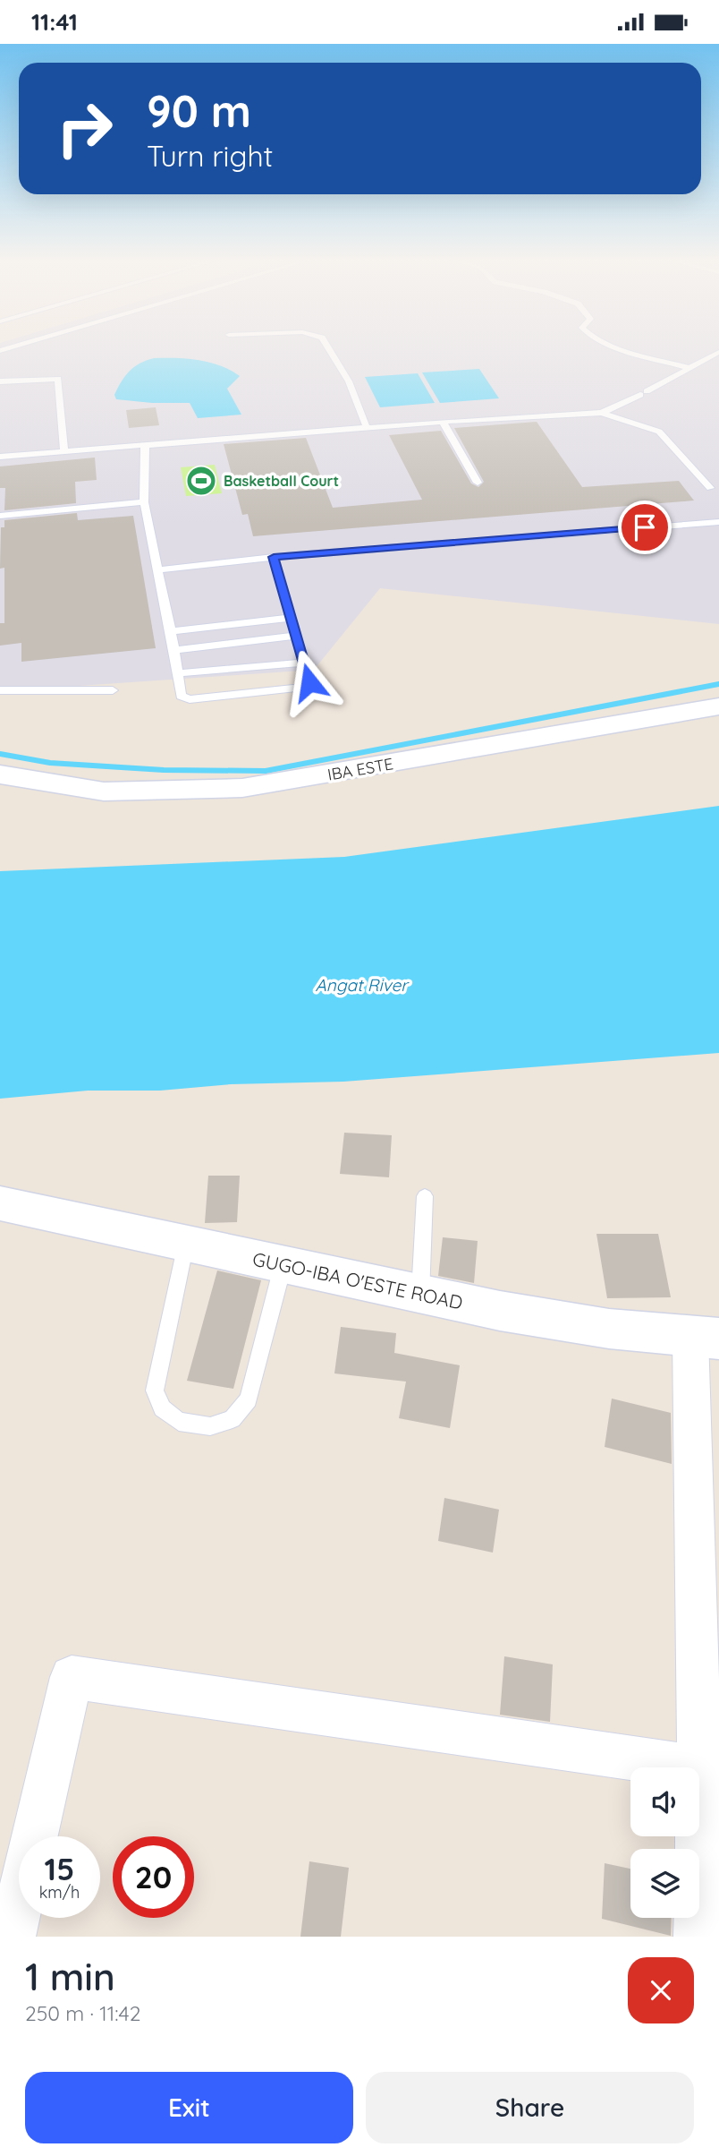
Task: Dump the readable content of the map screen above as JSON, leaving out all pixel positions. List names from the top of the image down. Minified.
{"streets":{"street":["IBA ESTE","GUGO-IBA O'ESTE ROAD"]},"water":["Angat River"],"places":{"sports":["Basketball Court"]},"page":{"status":"11:41","turn":["90 m","Turn right"],"speed":"15 km/h","limit":"20","heading":["1 min","250 m · 11:42"],"buttons":["Exit","Share"]}}
